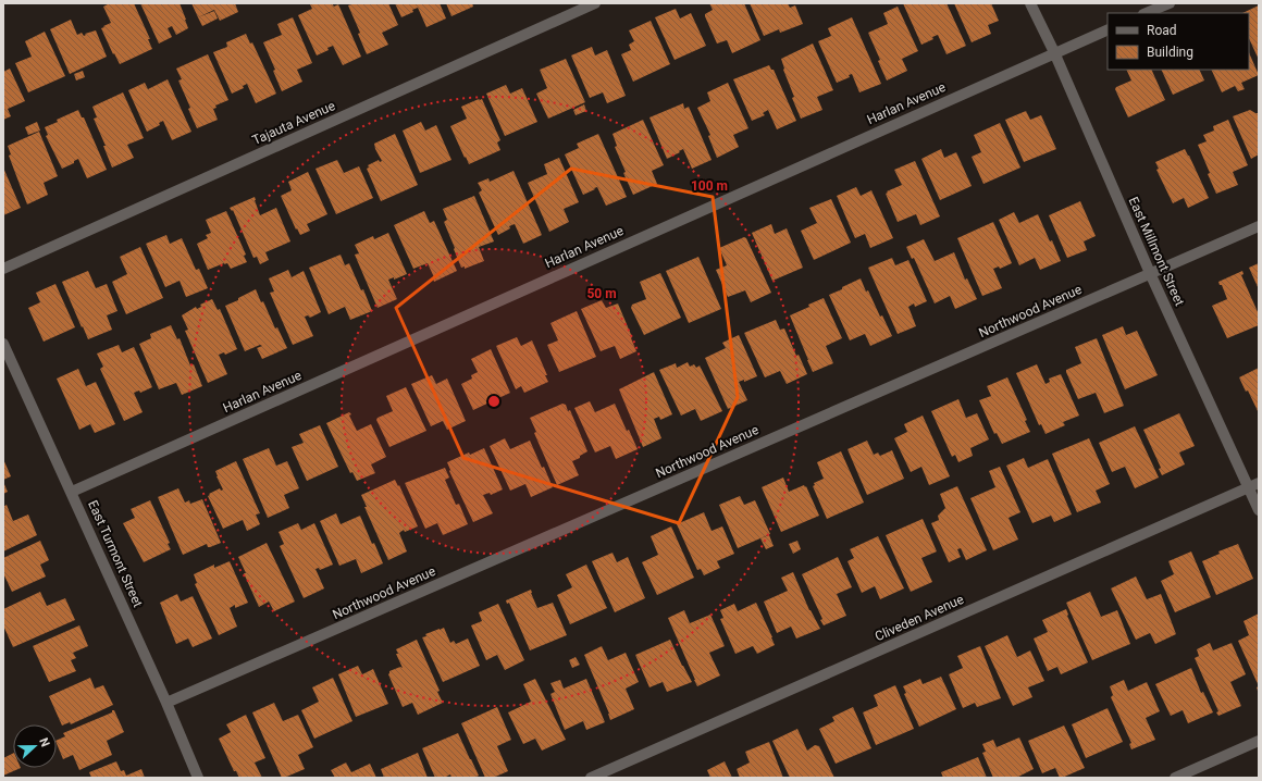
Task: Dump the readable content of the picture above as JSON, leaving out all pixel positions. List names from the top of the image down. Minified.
{"streets":{"street":["Harlan Avenue","Tajauta Avenue","East Millmont Street","Northwood Avenue","East Turmont Street","Cliveden Avenue"]},"crossings":[["Harlan Avenue","East Millmont Street"],["Harlan Avenue","East Turmont Street"],["East Millmont Street","Northwood Avenue"],["East Millmont Street","Cliveden Avenue"],["Northwood Avenue","East Turmont Street"]],"legend":["Road","Building"],"north":"right","rings":["100 m","50 m"]}
